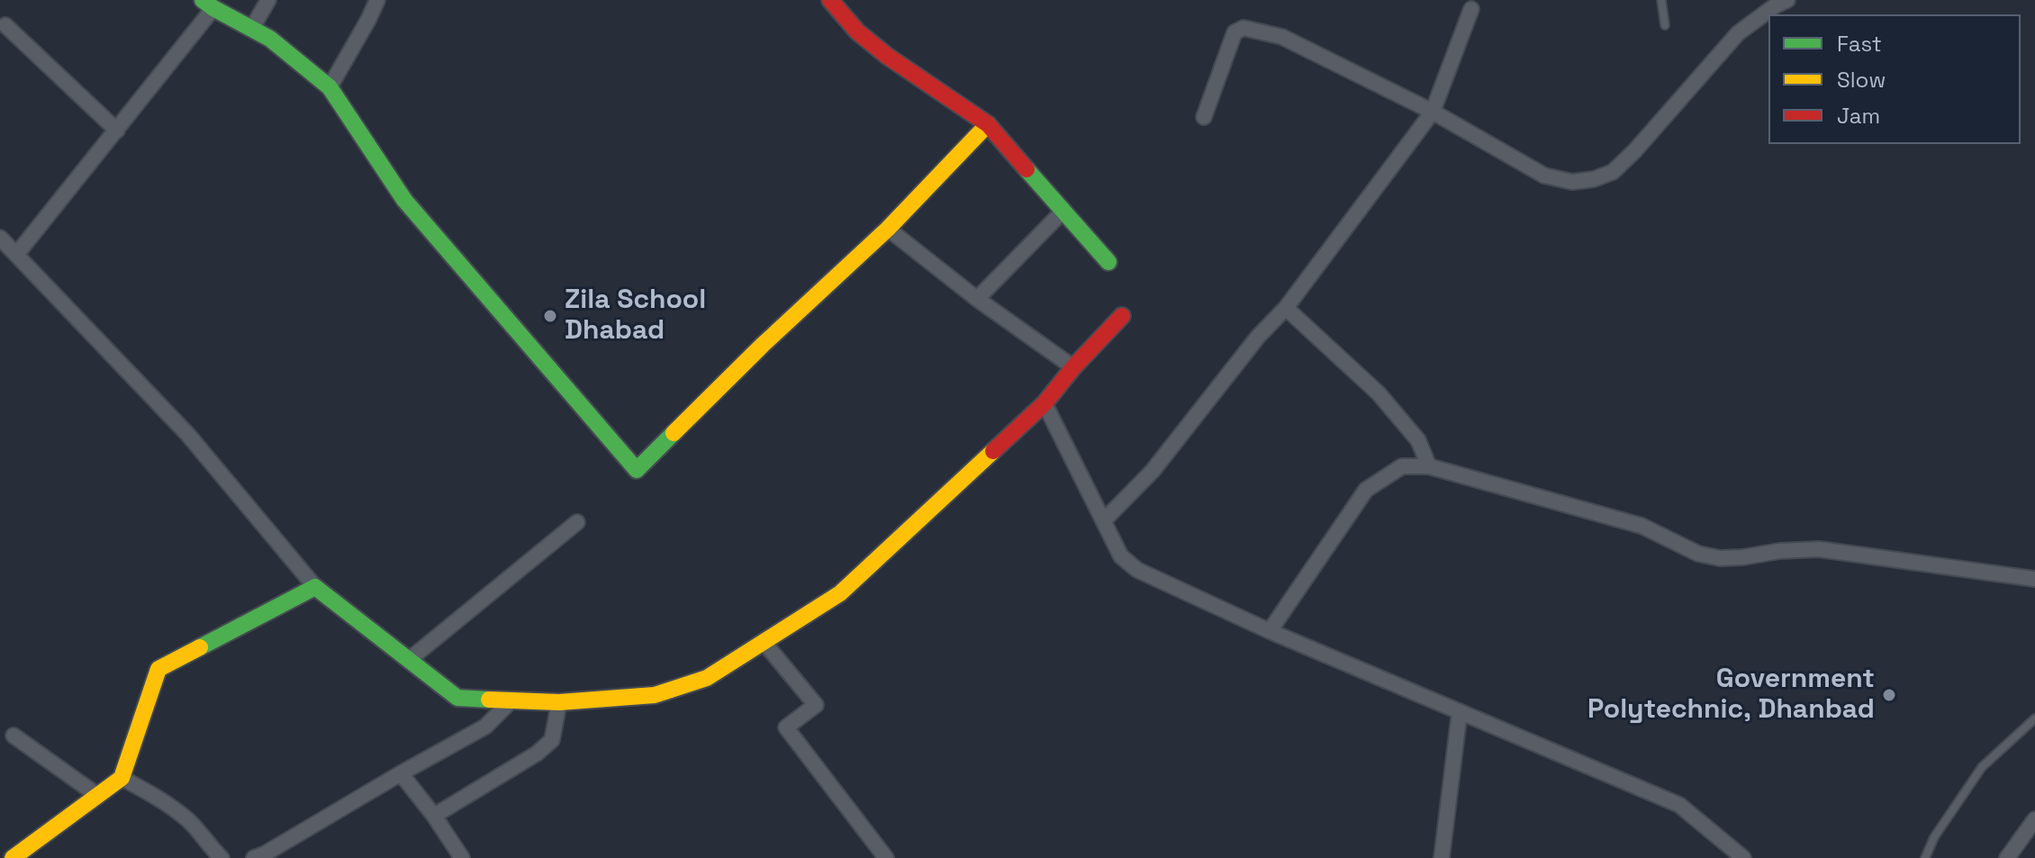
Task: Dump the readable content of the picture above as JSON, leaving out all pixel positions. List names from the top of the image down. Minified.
{"places":["Zila School Dhabad","Government Polytechnic, Dhanbad"],"legend":["Fast","Slow","Jam"]}
